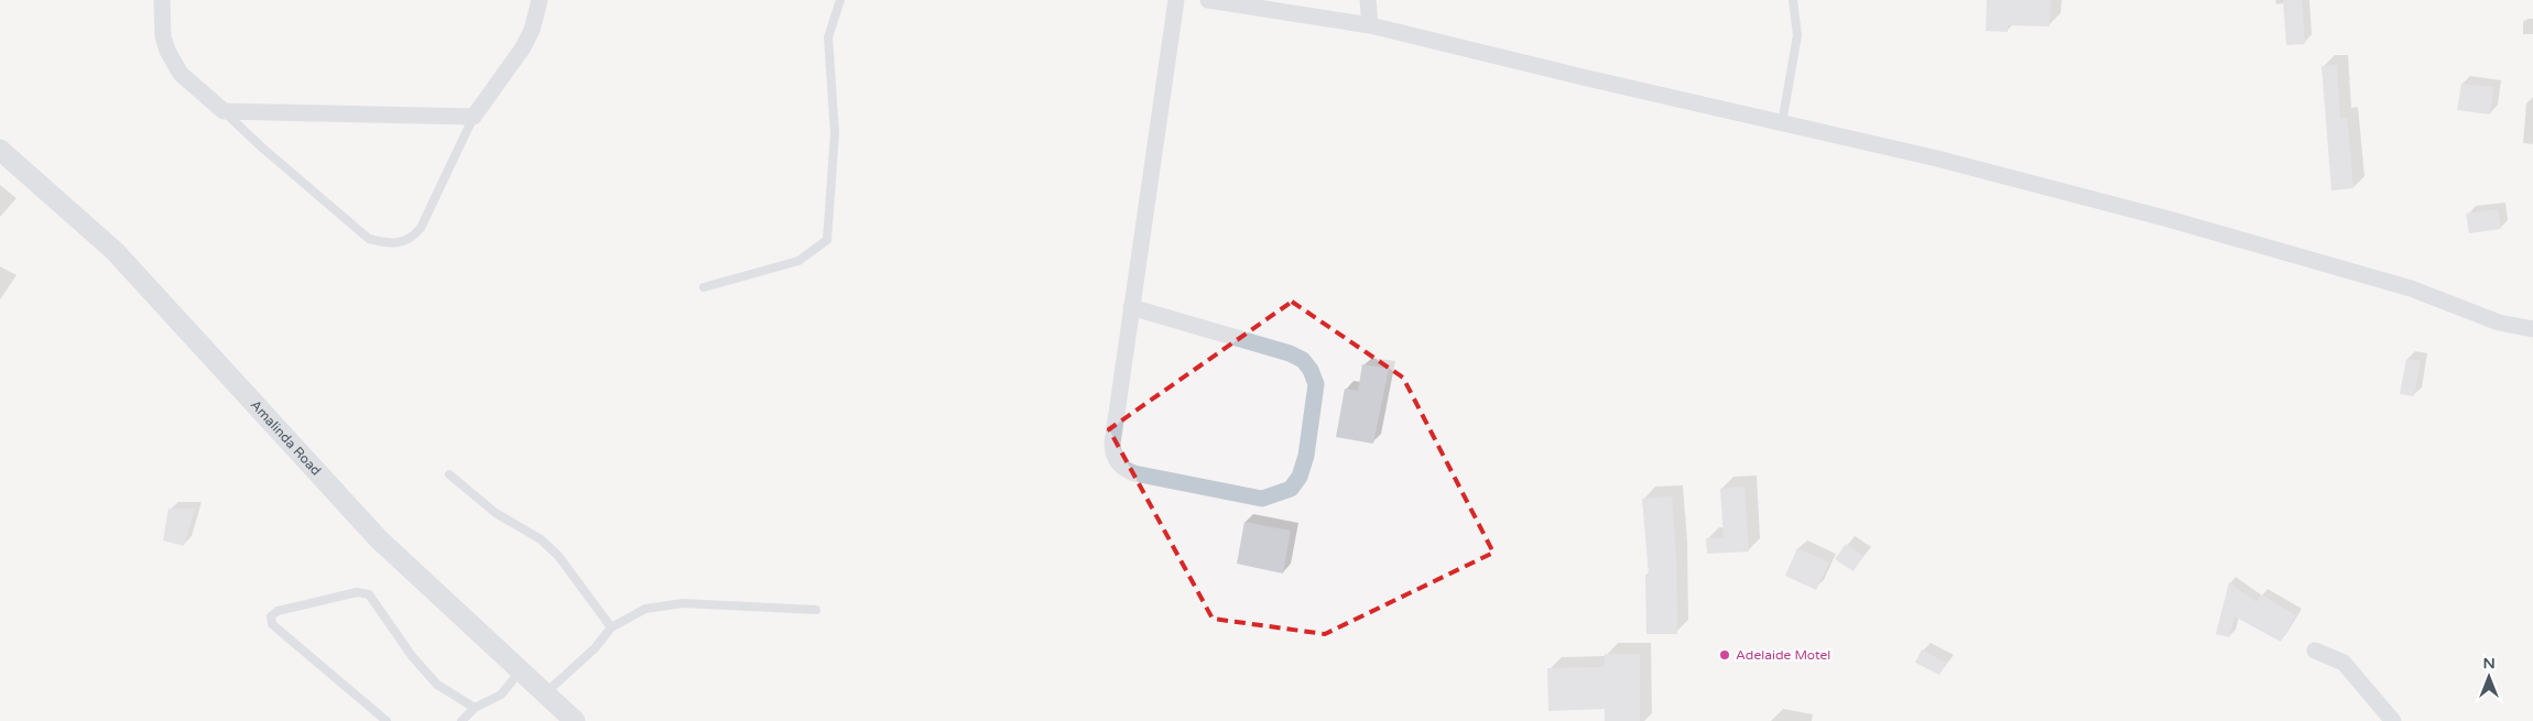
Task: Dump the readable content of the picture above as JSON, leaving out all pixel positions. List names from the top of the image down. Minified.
{"streets":{"street":["Amalinda Road"]},"places":["Adelaide Motel"],"north":"top"}
